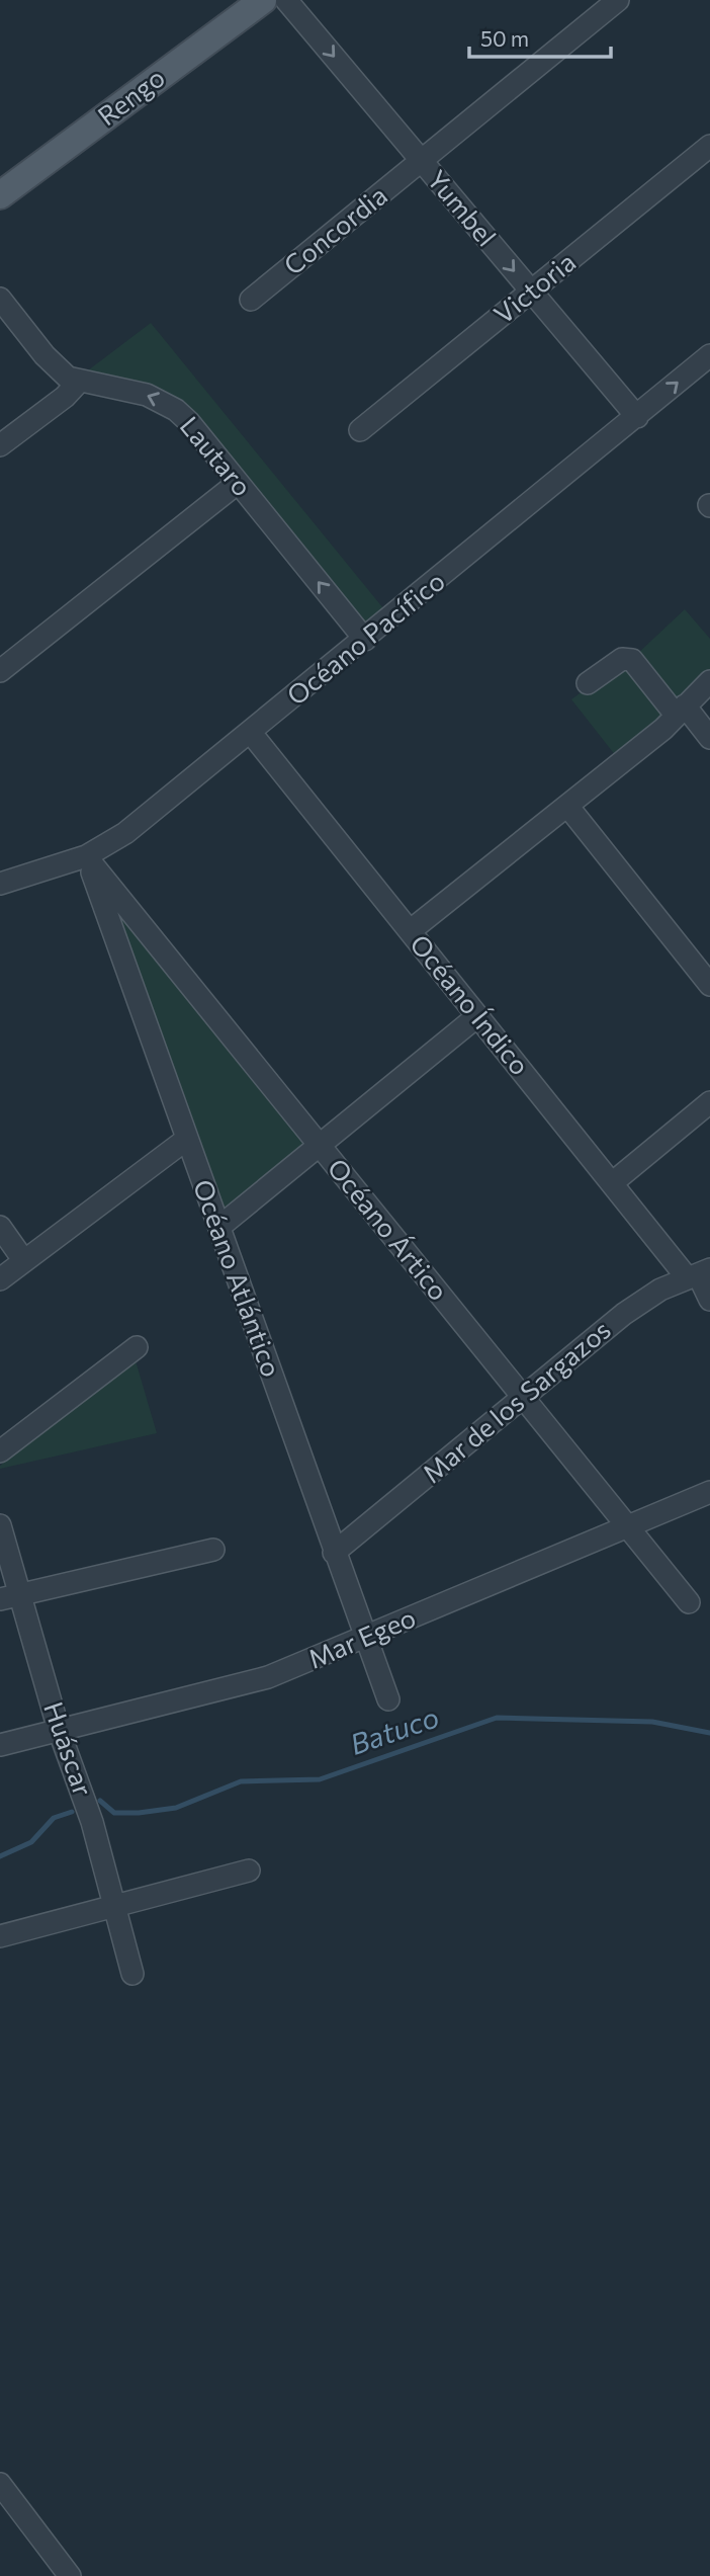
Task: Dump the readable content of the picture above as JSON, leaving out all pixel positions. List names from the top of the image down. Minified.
{"streets":{"main road":["Rengo"],"street":["Yumbel","Concordia","Victoria","Lautaro","Océano Pacífico","Océano Índico","Océano Ártico","Océano Atlántico","Mar de los Sargazos","Mar Egeo","Huáscar"]},"crossings":[["Rengo","Yumbel"],["Yumbel","Concordia"],["Yumbel","Victoria"],["Yumbel","Océano Pacífico"],["Lautaro","Océano Pacífico"],["Océano Pacífico","Océano Índico"],["Océano Pacífico","Océano Ártico"],["Océano Pacífico","Océano Atlántico"],["Océano Índico","Mar de los Sargazos"],["Océano Ártico","Océano Atlántico"],["Océano Ártico","Mar de los Sargazos"],["Océano Ártico","Mar Egeo"],["Océano Atlántico","Mar de los Sargazos"],["Océano Atlántico","Mar Egeo"],["Mar Egeo","Huáscar"]],"one_way":["Yumbel","Lautaro"],"water":["Batuco"],"scale_bar":"50 m"}
